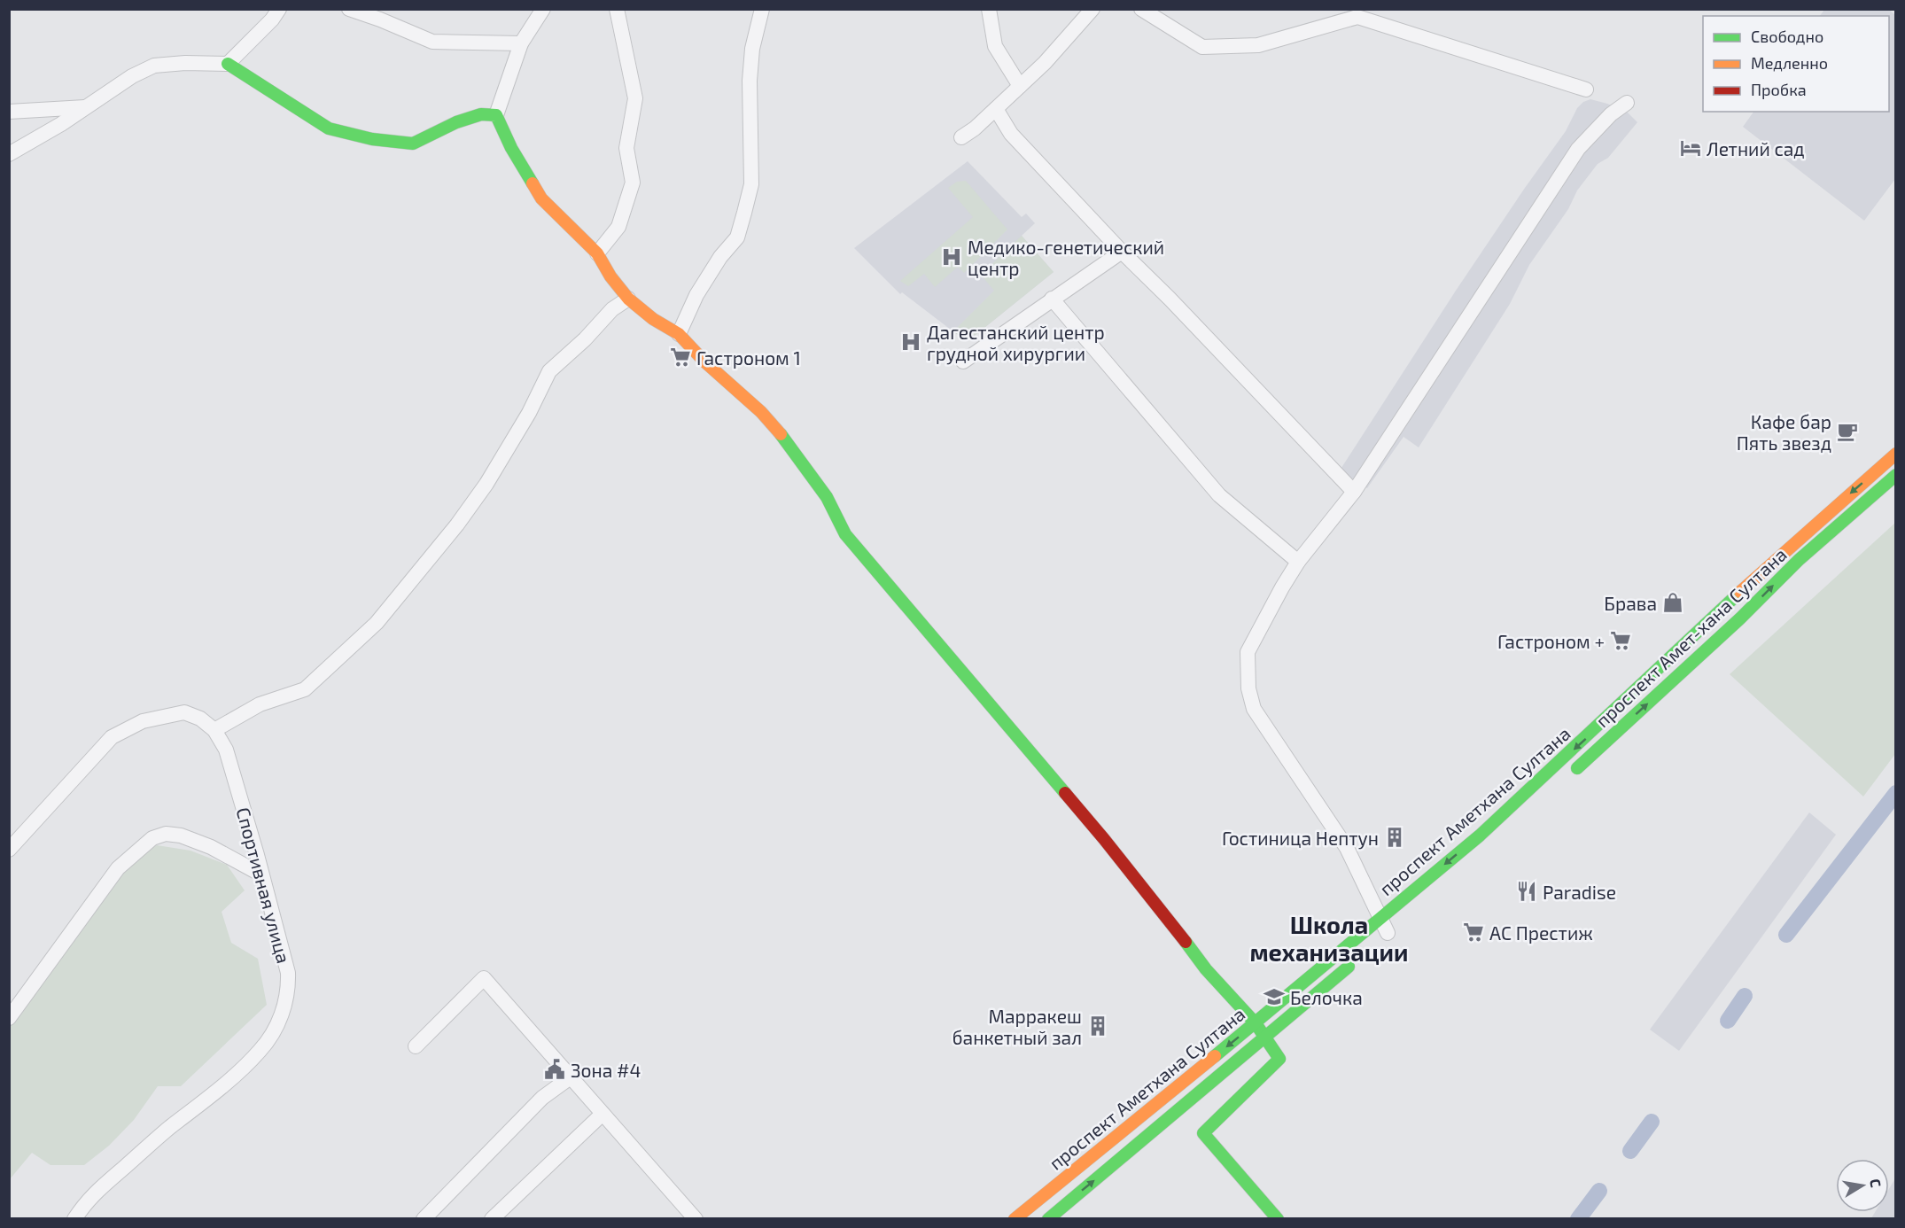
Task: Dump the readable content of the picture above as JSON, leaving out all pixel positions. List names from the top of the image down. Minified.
{"streets":{"main road":["проспект Амет-хана Султана","проспект Аметхана Султана"],"street":["Спортивная улица"]},"one_way":["проспект Амет-хана Султана","проспект Аметхана Султана"],"districts":["Школа механизации"],"places":{"hotel":["Летний сад"],"hospital":["Медико-генетический центр","Дагестанский центр грудной хирургии"],"supermarket":["Гастроном 1","Гастроном +","АС Престиж"],"cafe":["Кафе бар Пять звезд"],"shop":["Брава"],"building":["Гостиница Нептун","Марракеш банкетный зал"],"restaurant":["Paradise"],"school or university":["Белочка"],"public building":["Зона #4"]},"legend":["Свободно","Медленно","Пробка"],"north":"right"}
